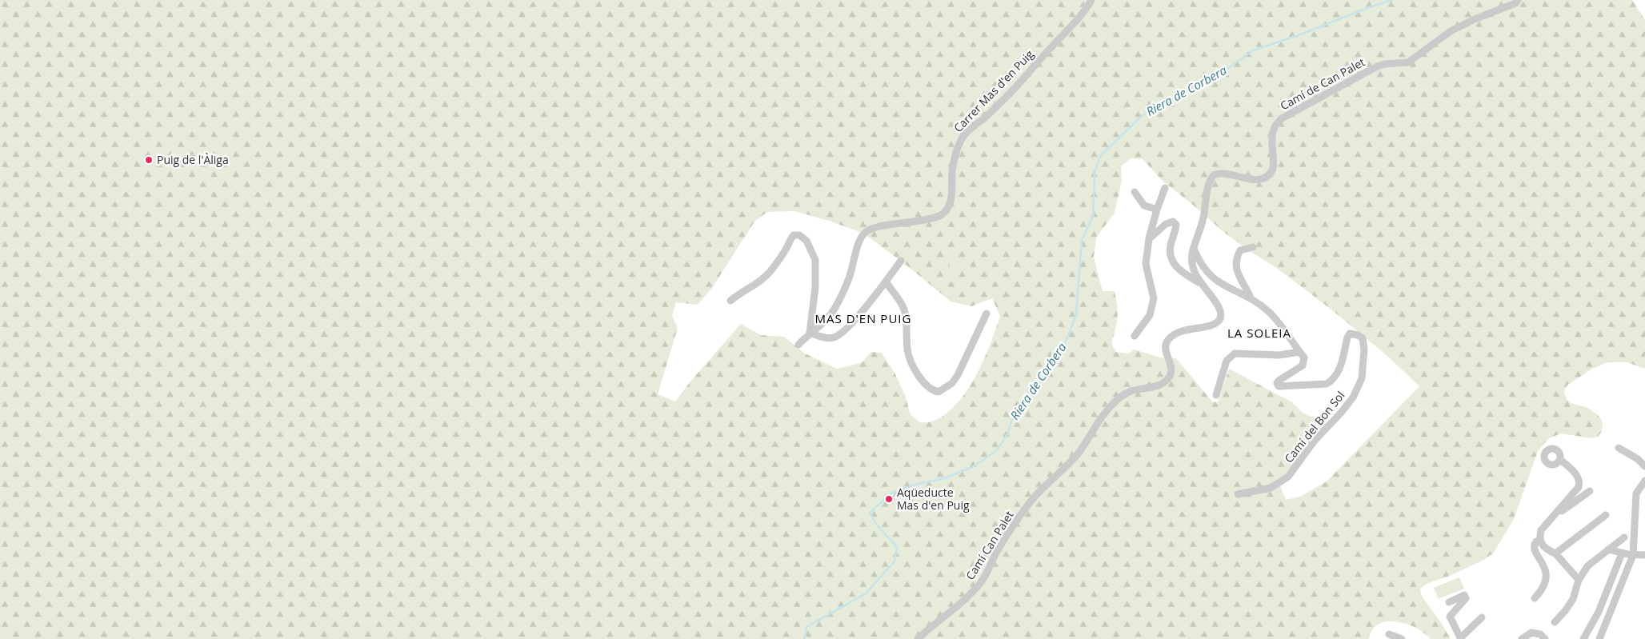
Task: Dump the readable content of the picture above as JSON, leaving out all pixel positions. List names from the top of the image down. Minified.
{"streets":{"street":["Camí de Can Palet","Carrer Mas d'en Puig","Camí del Bon Sol","Camí Can Palet"]},"districts":["MAS D'EN PUIG","LA SOLEIA"],"water":["Riera de Corbera"],"places":["Puig de l'Àliga","Aqüeducte Mas d'en Puig"]}
